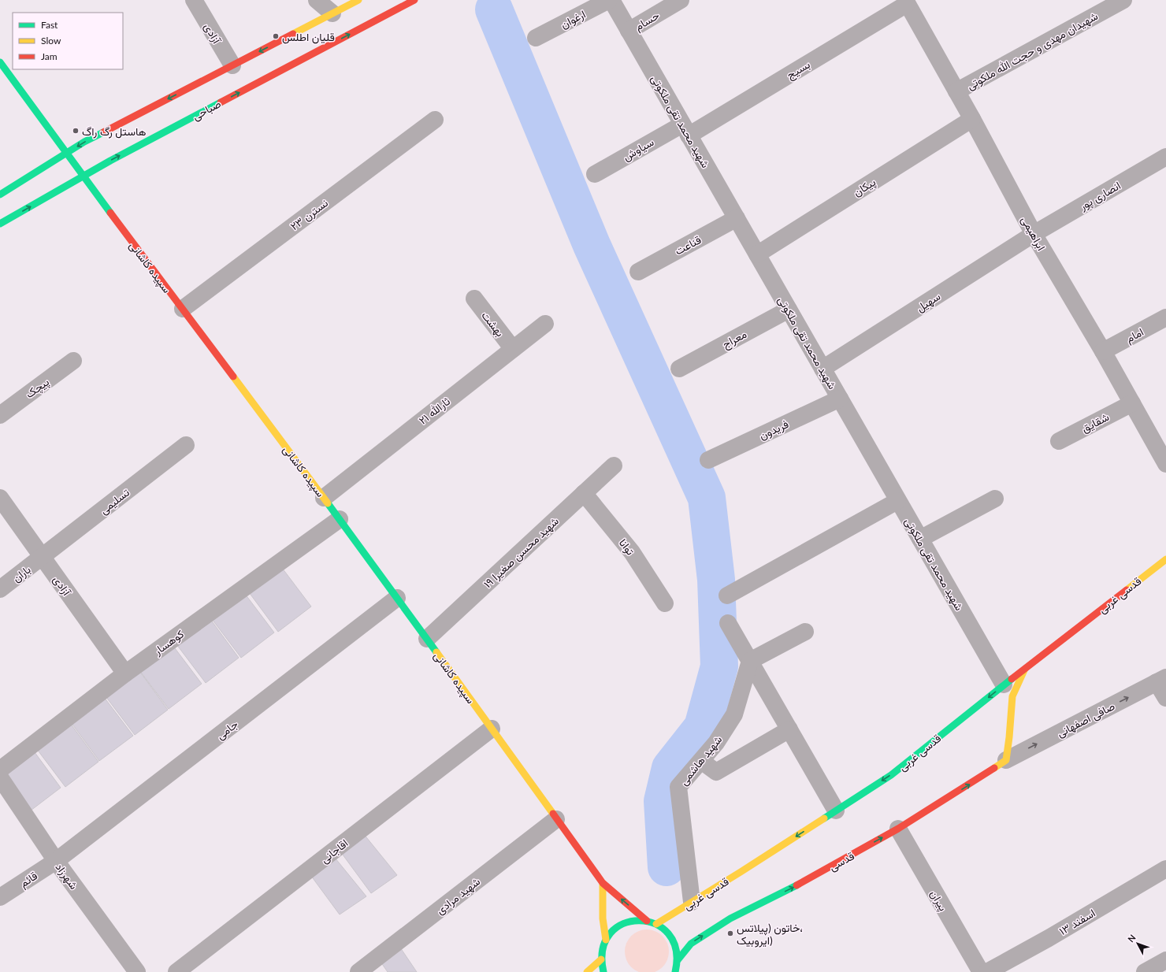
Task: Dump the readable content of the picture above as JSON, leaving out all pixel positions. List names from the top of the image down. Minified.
{"streets":{"street":["ارغوان","حسام","آزادی","شهیدان مهدی و حجت الله ملکوتی","بسیج","صباحی","شهید محمد تقی ملکوتی","سیاوش","پیکان","انصاری پور","نسترن ۲۳","ابراهیمی","قناعت","سپیده کاشانی","سهیل","بهشت","امام","معراج","پیچک","ثارالله ۲۱","شقایق","فریدون","تسلیمی","توانا","شهید محسن صغیرا ۱۹","باران","قدسی غربی","کوهسار","صافی اصفهانی","جامی","شهید هاشمی","اقاجانی","قدسی","شهرزاد","قائم","شهید مرادی","پیران","اسفند ۱۳"]},"crossings":[["ارغوان","شهید محمد تقی ملکوتی"],["حسام","شهید محمد تقی ملکوتی"],["آزادی","تسلیمی"],["آزادی","باران"],["آزادی","کوهسار"],["شهیدان مهدی و حجت الله ملکوتی","ابراهیمی"],["بسیج","شهید محمد تقی ملکوتی"],["بسیج","سیاوش"],["بسیج","ابراهیمی"],["صباحی","سپیده کاشانی"],["شهید محمد تقی ملکوتی","سیاوش"],["شهید محمد تقی ملکوتی","پیکان"],["شهید محمد تقی ملکوتی","قناعت"],["شهید محمد تقی ملکوتی","سهیل"],["شهید محمد تقی ملکوتی","معراج"],["شهید محمد تقی ملکوتی","فریدون"],["شهید محمد تقی ملکوتی","قدسی غربی"],["پیکان","ابراهیمی"],["انصاری پور","ابراهیمی"],["انصاری پور","سهیل"],["نسترن ۲۳","سپیده کاشانی"],["ابراهیمی","سهیل"],["ابراهیمی","امام"],["ابراهیمی","شقایق"],["سپیده کاشانی","ثارالله ۲۱"],["سپیده کاشانی","شهید محسن صغیرا ۱۹"],["سپیده کاشانی","کوهسار"],["سپیده کاشانی","جامی"],["سپیده کاشانی","اقاجانی"],["سپیده کاشانی","شهید مرادی"],["بهشت","ثارالله ۲۱"],["تسلیمی","باران"],["توانا","شهید محسن صغیرا ۱۹"],["قدسی غربی","شهید هاشمی"],["صافی اصفهانی","قدسی"],["جامی","شهرزاد"],["جامی","قائم"],["قدسی","پیران"],["شهرزاد","قائم"]],"one_way":["قدسی غربی","صافی اصفهانی","قدسی"],"places":["قلیان اطلس","هاستل رگ راگ","خاتون (پیلاتس، ایروبیک)"],"legend":["Fast","Slow","Jam"],"north":"top left"}
